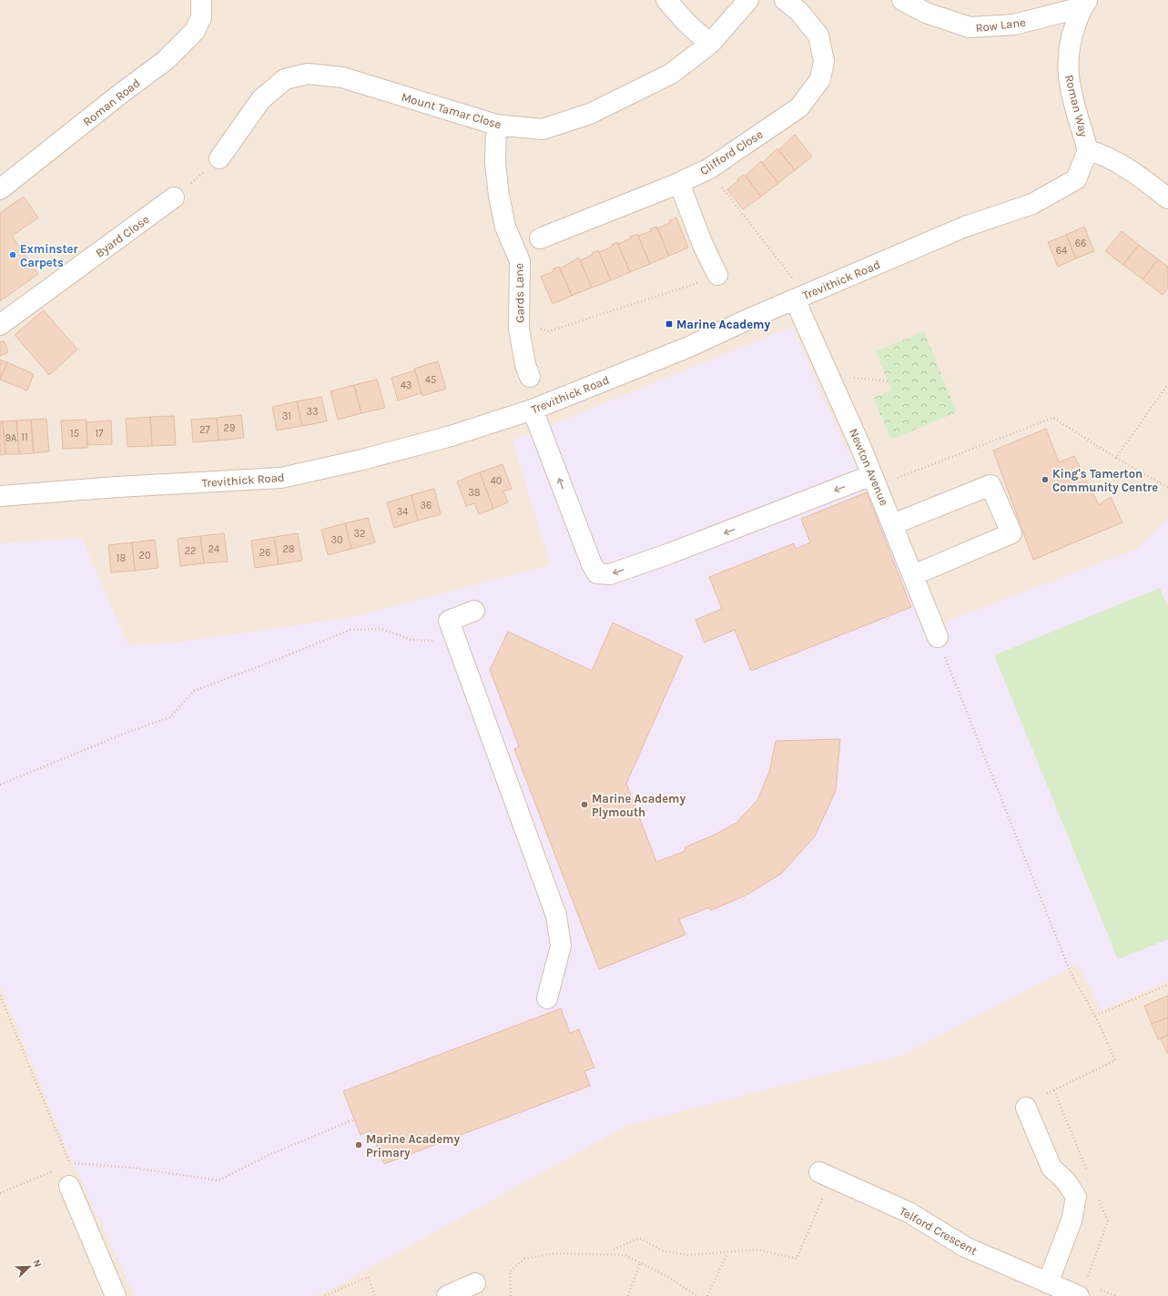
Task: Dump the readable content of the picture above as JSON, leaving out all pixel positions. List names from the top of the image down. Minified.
{"streets":{"street":["Row Lane","Roman Road","Roman Way","Mount Tamar Close","Clifford Close","Byard Close","Trevithick Road","Gards Lane","Newton Avenue","Telford Crescent"]},"crossings":[["Row Lane","Roman Way"],["Roman Way","Trevithick Road"],["Mount Tamar Close","Gards Lane"],["Trevithick Road","Newton Avenue"]],"places":{"other":["Exminster Carpets","King's Tamerton Community Centre","Marine Academy Plymouth","Marine Academy Primary"],"transit":["Marine Academy"]},"house_numbers":["66","64","45","43","33","31","29","27","15","17","11","9A","40","38","36","34","32","30","24","28","22","26","20","18"],"north":"top right"}
